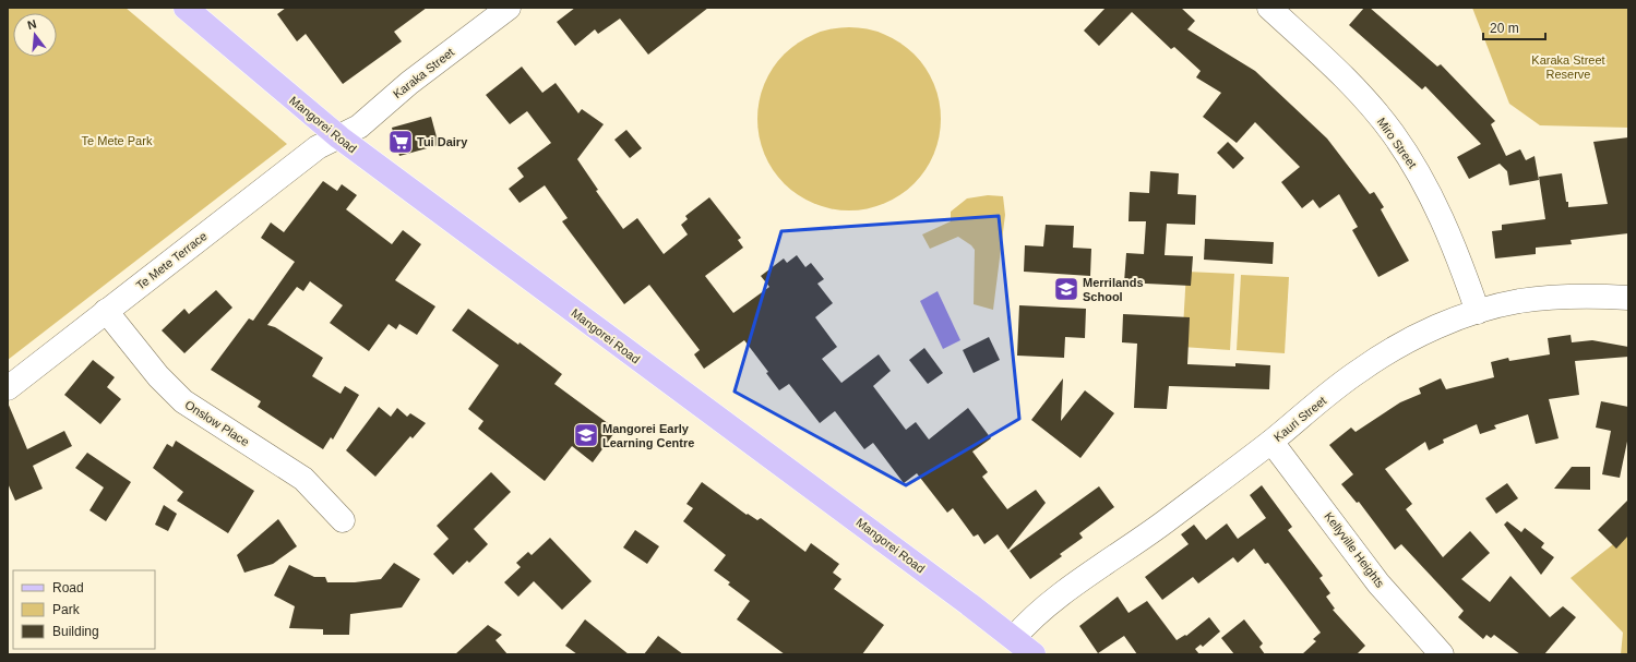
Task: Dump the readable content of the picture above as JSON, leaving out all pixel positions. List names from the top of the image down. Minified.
{"streets":{"main road":["Mangorei Road"],"street":["Karaka Street","Miro Street","Te Mete Terrace","Kauri Street","Onslow Place","Kellyville Heights"]},"crossings":[["Karaka Street","Mangorei Road"],["Karaka Street","Te Mete Terrace"],["Mangorei Road","Te Mete Terrace"],["Mangorei Road","Kauri Street"],["Miro Street","Kauri Street"],["Te Mete Terrace","Onslow Place"],["Kauri Street","Kellyville Heights"]],"parks":["Karaka Street Reserve","Te Mete Park"],"places":{"supermarket":["Tui Dairy"],"school or university":["Merrilands School","Mangorei Early Learning Centre"]},"legend":["Road","Park","Building"],"scale_bar":"20 m","north":"top"}
